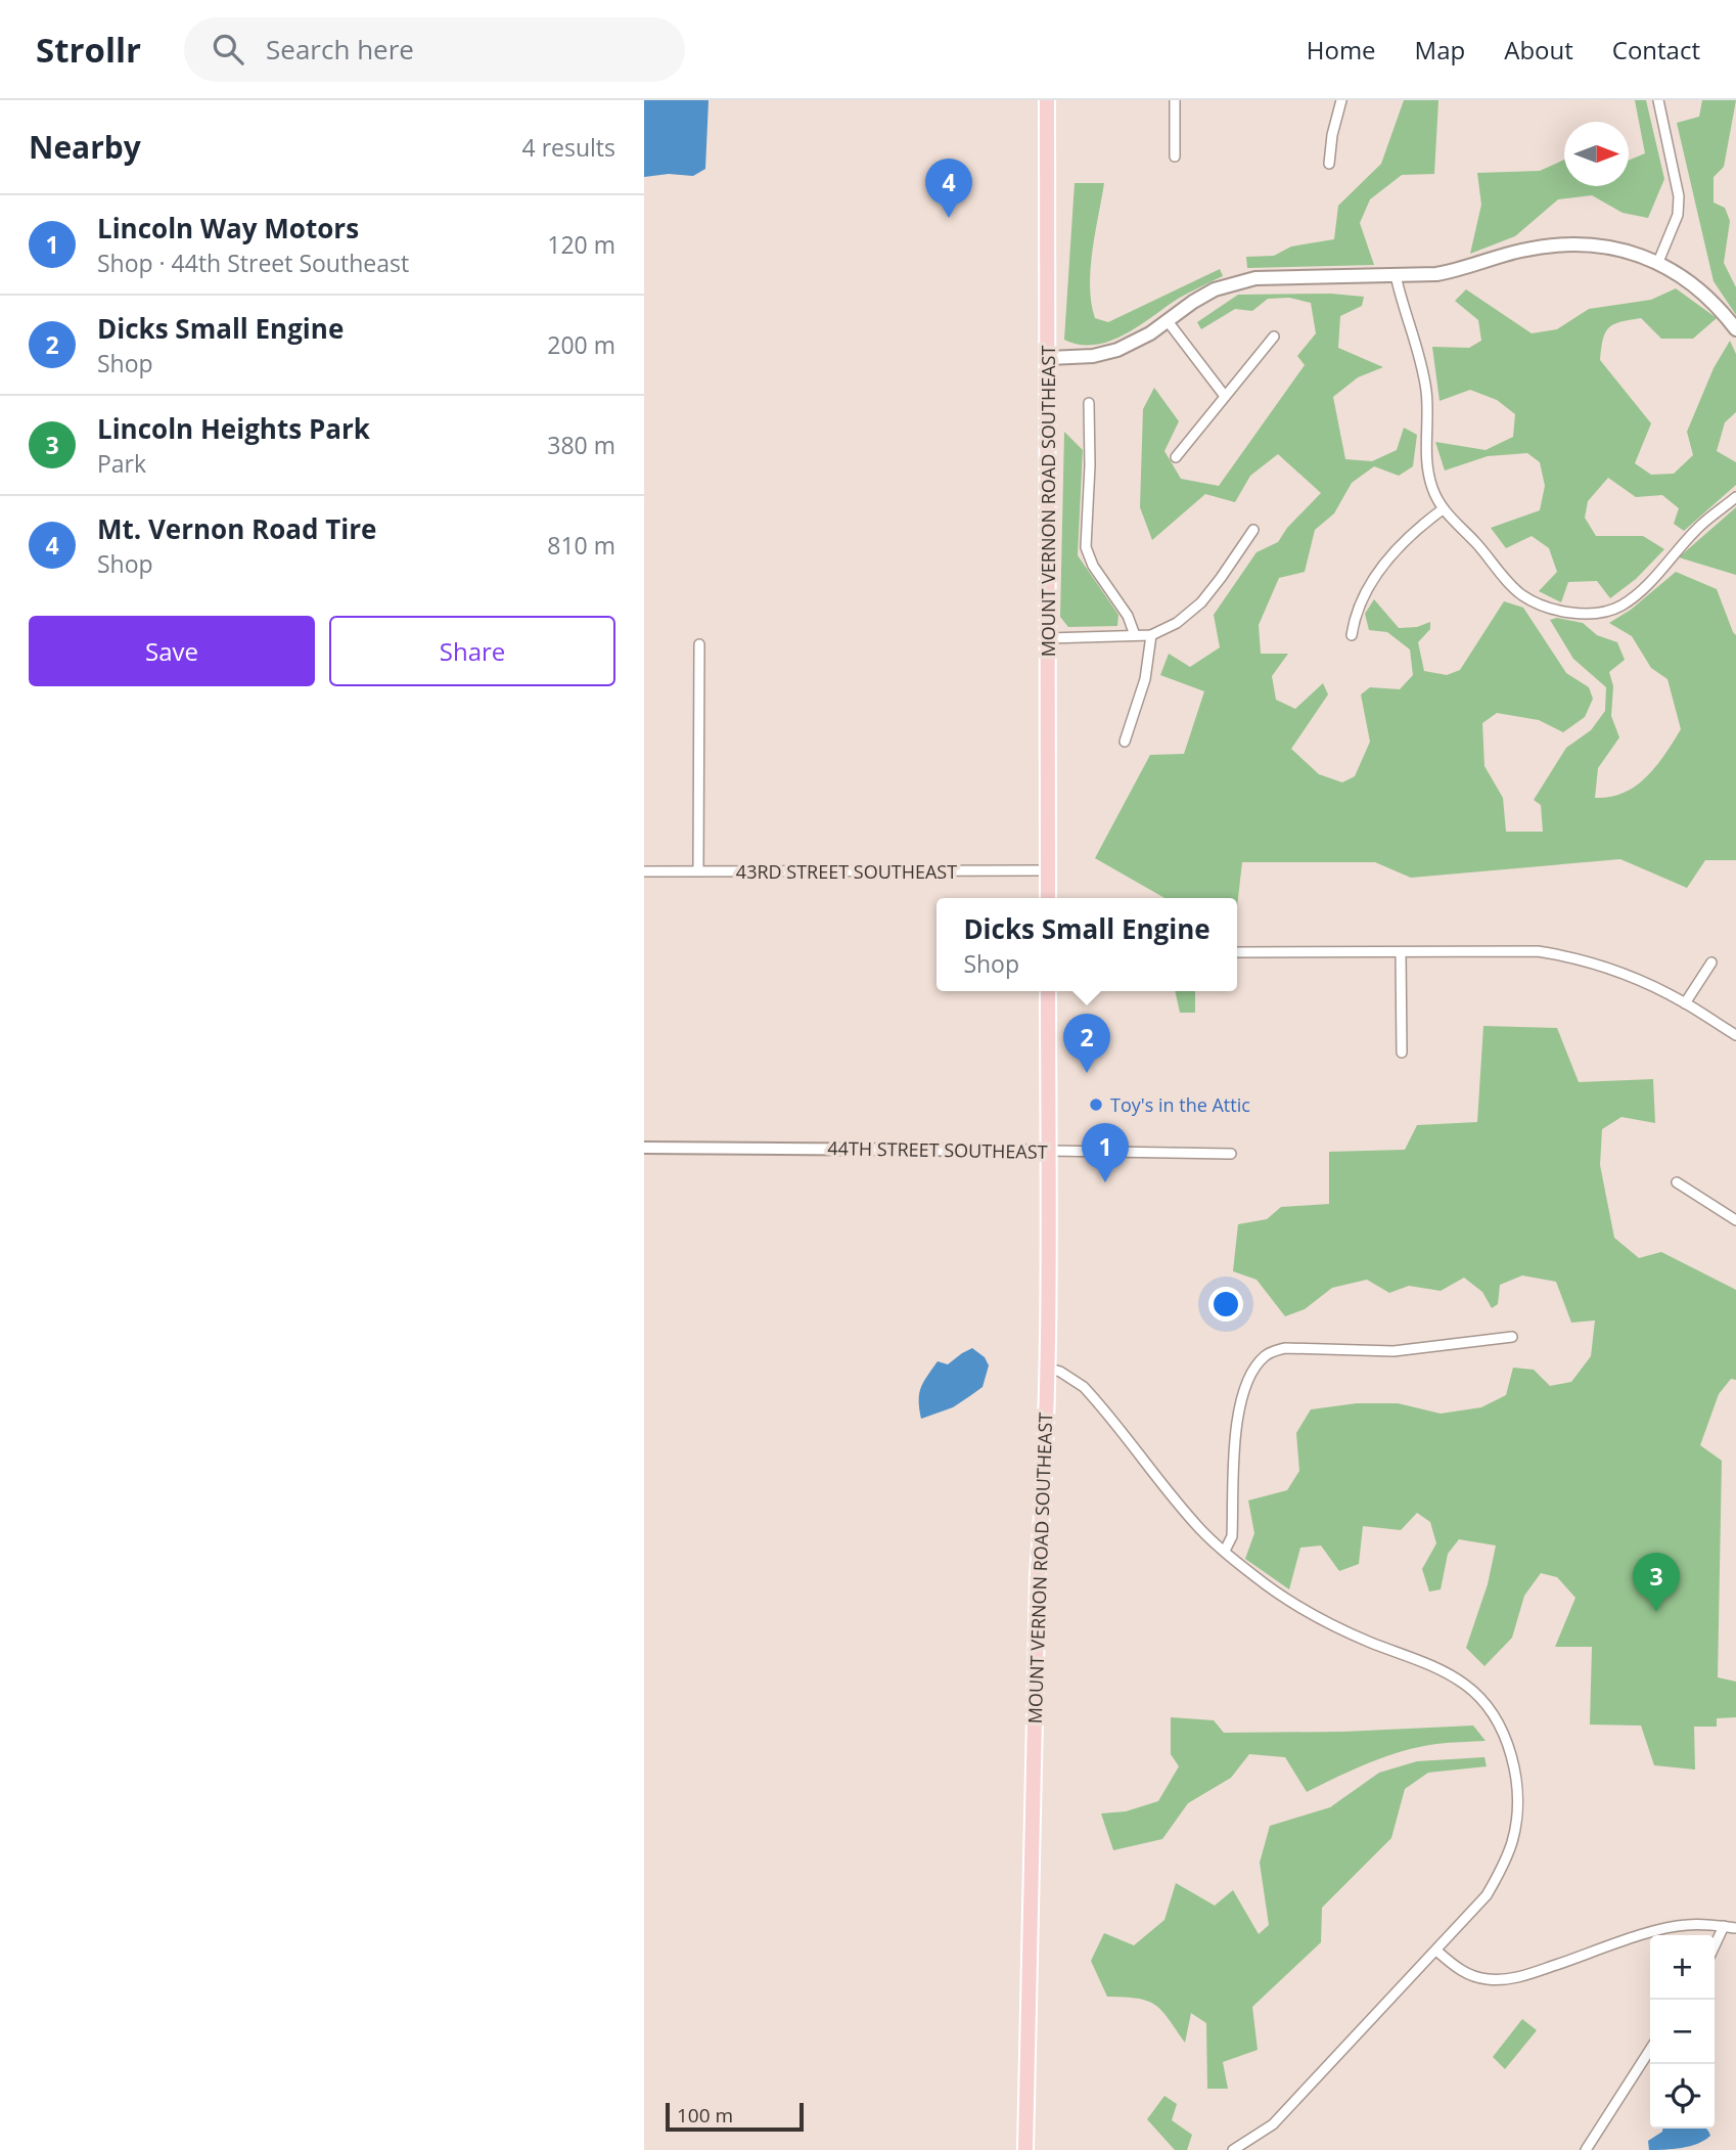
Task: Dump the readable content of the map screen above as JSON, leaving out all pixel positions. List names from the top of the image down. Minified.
{"streets":{"main road":["MOUNT VERNON ROAD SOUTHEAST"],"street":["43RD STREET SOUTHEAST","44TH STREET SOUTHEAST"]},"crossings":[["MOUNT VERNON ROAD SOUTHEAST","43RD STREET SOUTHEAST"],["MOUNT VERNON ROAD SOUTHEAST","44TH STREET SOUTHEAST"]],"places":["Toy's in the Attic"],"scale_bar":"100 m","north":"right","page":{"header":"Strollr","search":"Search here","nav":["Home","Map","About","Contact"],"heading":["Nearby","4 results"],"pins":["4","2","1","3"],"list":[{"mark":"1","name":"Lincoln Way Motors","note":"Shop · 44th Street Southeast","value":"120 m"},{"mark":"2","name":"Dicks Small Engine","note":"Shop","value":"200 m"},{"mark":"3","name":"Lincoln Heights Park","note":"Park","value":"380 m"},{"mark":"4","name":"Mt. Vernon Road Tire","note":"Shop","value":"810 m"}],"buttons":["Save","Share"],"popup":["Dicks Small Engine","Shop"],"map_buttons":["+","−"],"scale":"100 m"}}
